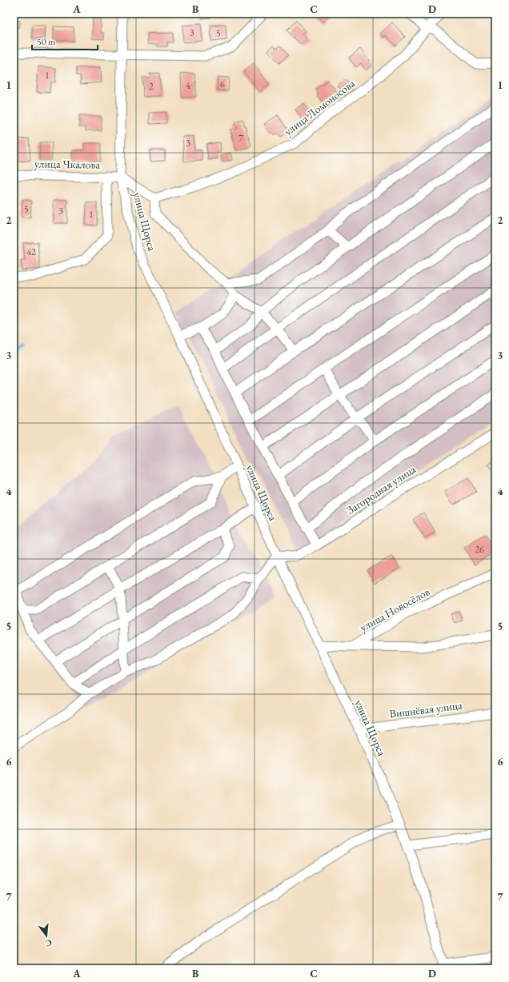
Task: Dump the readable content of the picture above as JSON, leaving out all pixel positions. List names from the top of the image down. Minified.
{"streets":{"street":["улица Ломоносова","улица Чкалова","улица Щорса","Загородная улица","улица Новосёлов","Вишнёвая улица"]},"crossings":[["улица Чкалова","улица Щорса"],["улица Щорса","Загородная улица"],["улица Щорса","Вишнёвая улица"]],"house_numbers":["3","5","1","6","4","2","7","3","5","3","1","42","26"],"scale_bar":"50 m","north":"bottom","grid":{"columns":["A","B","C","D"],"rows":["1","2","3","4","5","6","7"]}}
